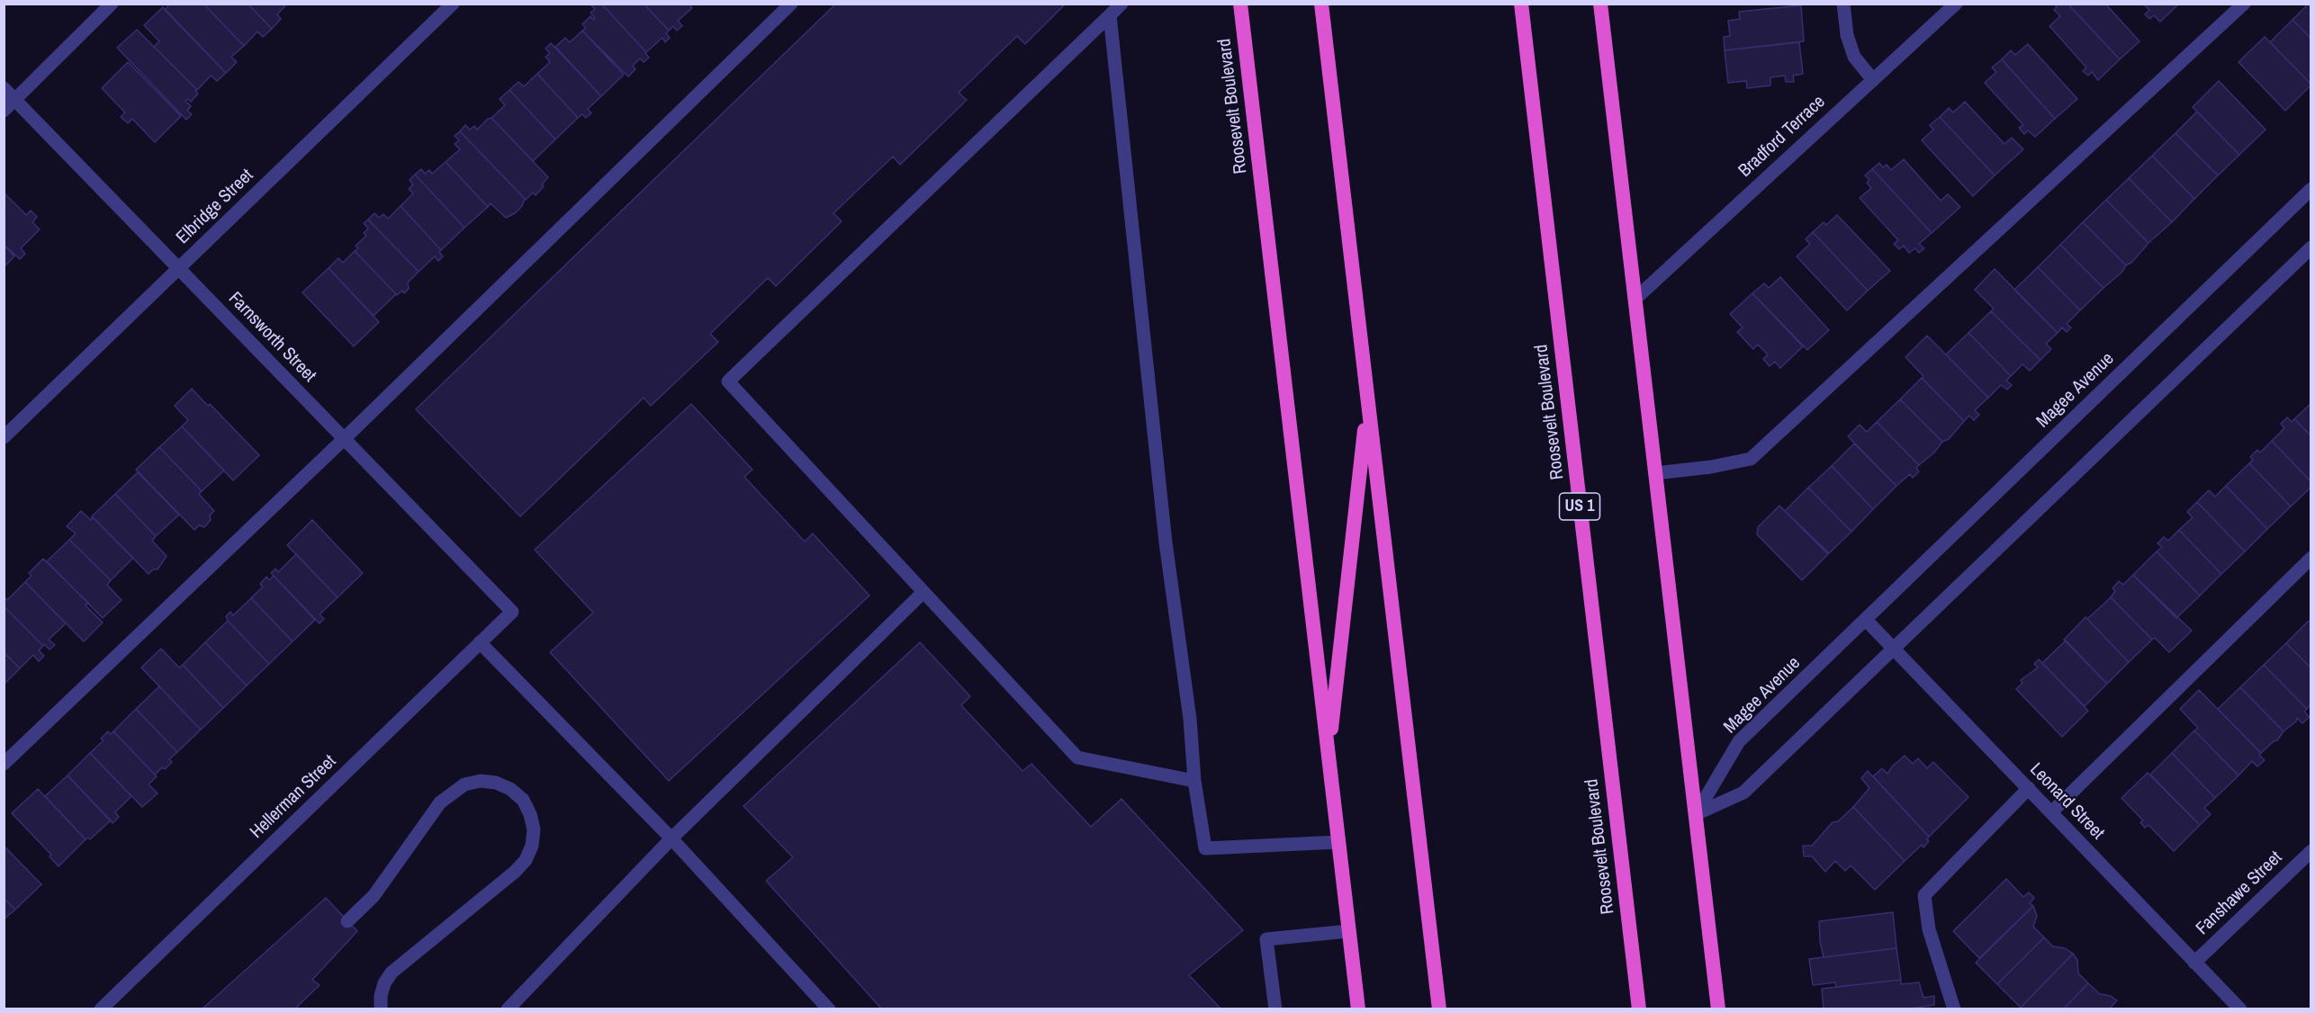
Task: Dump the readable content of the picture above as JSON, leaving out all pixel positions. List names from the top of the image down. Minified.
{"streets":{"highway":["Roosevelt Boulevard","US 1"],"street":["Bradford Terrace","Elbridge Street","Farnsworth Street","Magee Avenue","Hellerman Street","Leonard Street","Fanshawe Street"]},"crossings":[["Elbridge Street","Farnsworth Street"],["Farnsworth Street","Hellerman Street"],["Magee Avenue","Leonard Street"],["Leonard Street","Fanshawe Street"]]}
